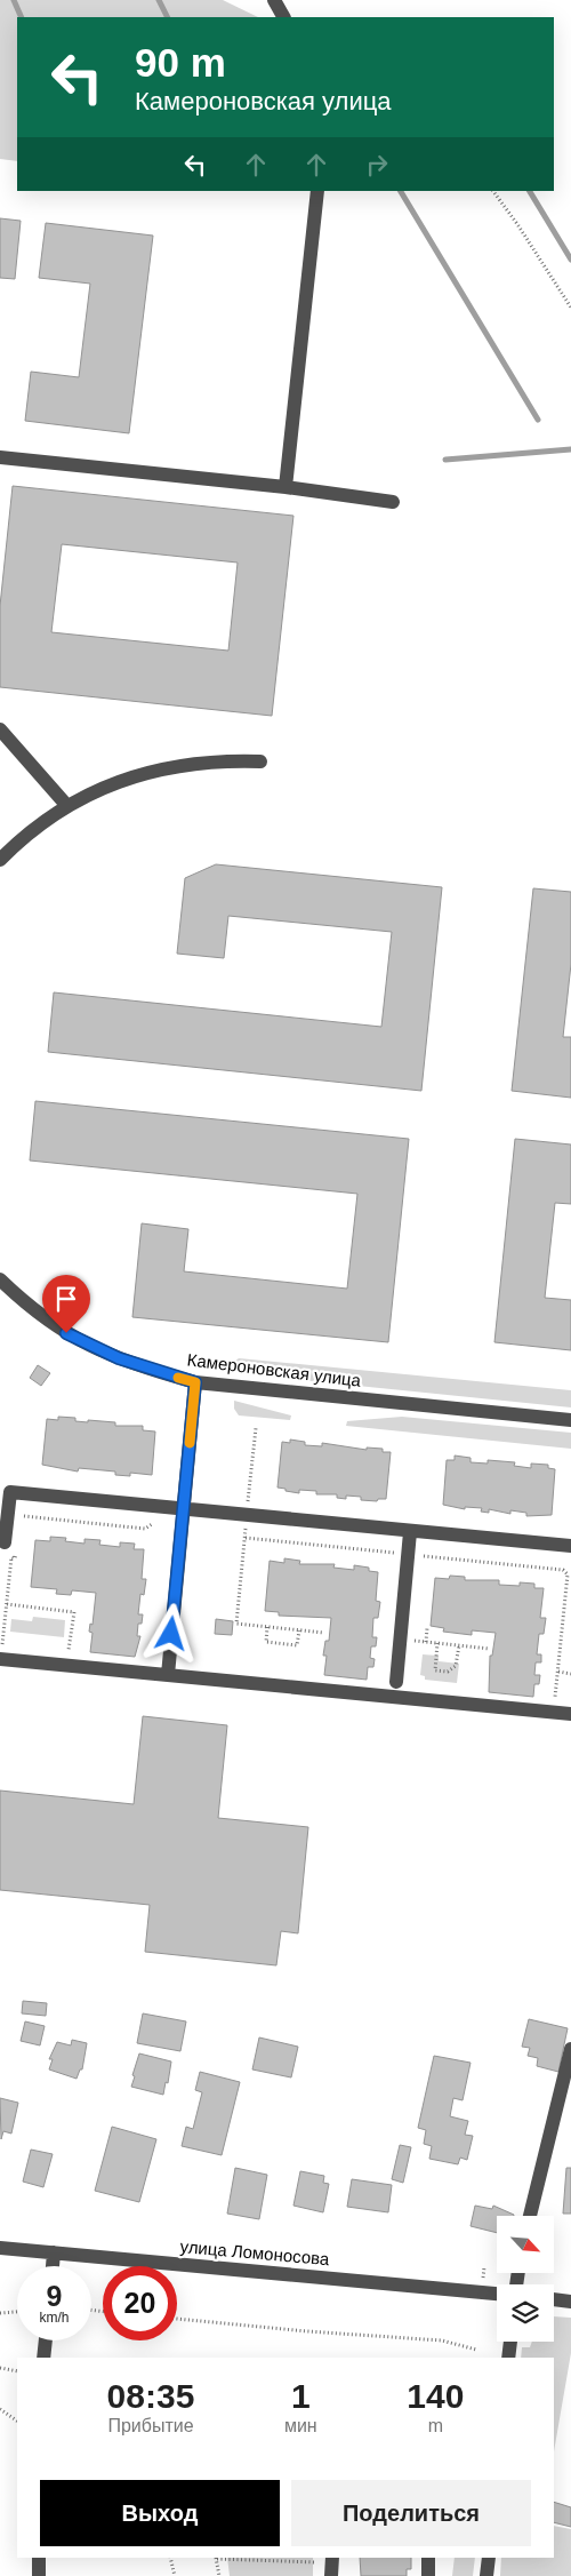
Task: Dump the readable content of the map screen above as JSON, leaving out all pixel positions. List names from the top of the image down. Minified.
{"streets":{"street":["Камероновская улица","улица Ломоносова"]},"north":"bottom right","page":{"turn":["90 m","Камероновская улица"],"speed":"9 km/h","limit":"20","eta":["08:35","Прибытие","1","мин","140","m"],"buttons":["Выход","Поделиться"]}}
